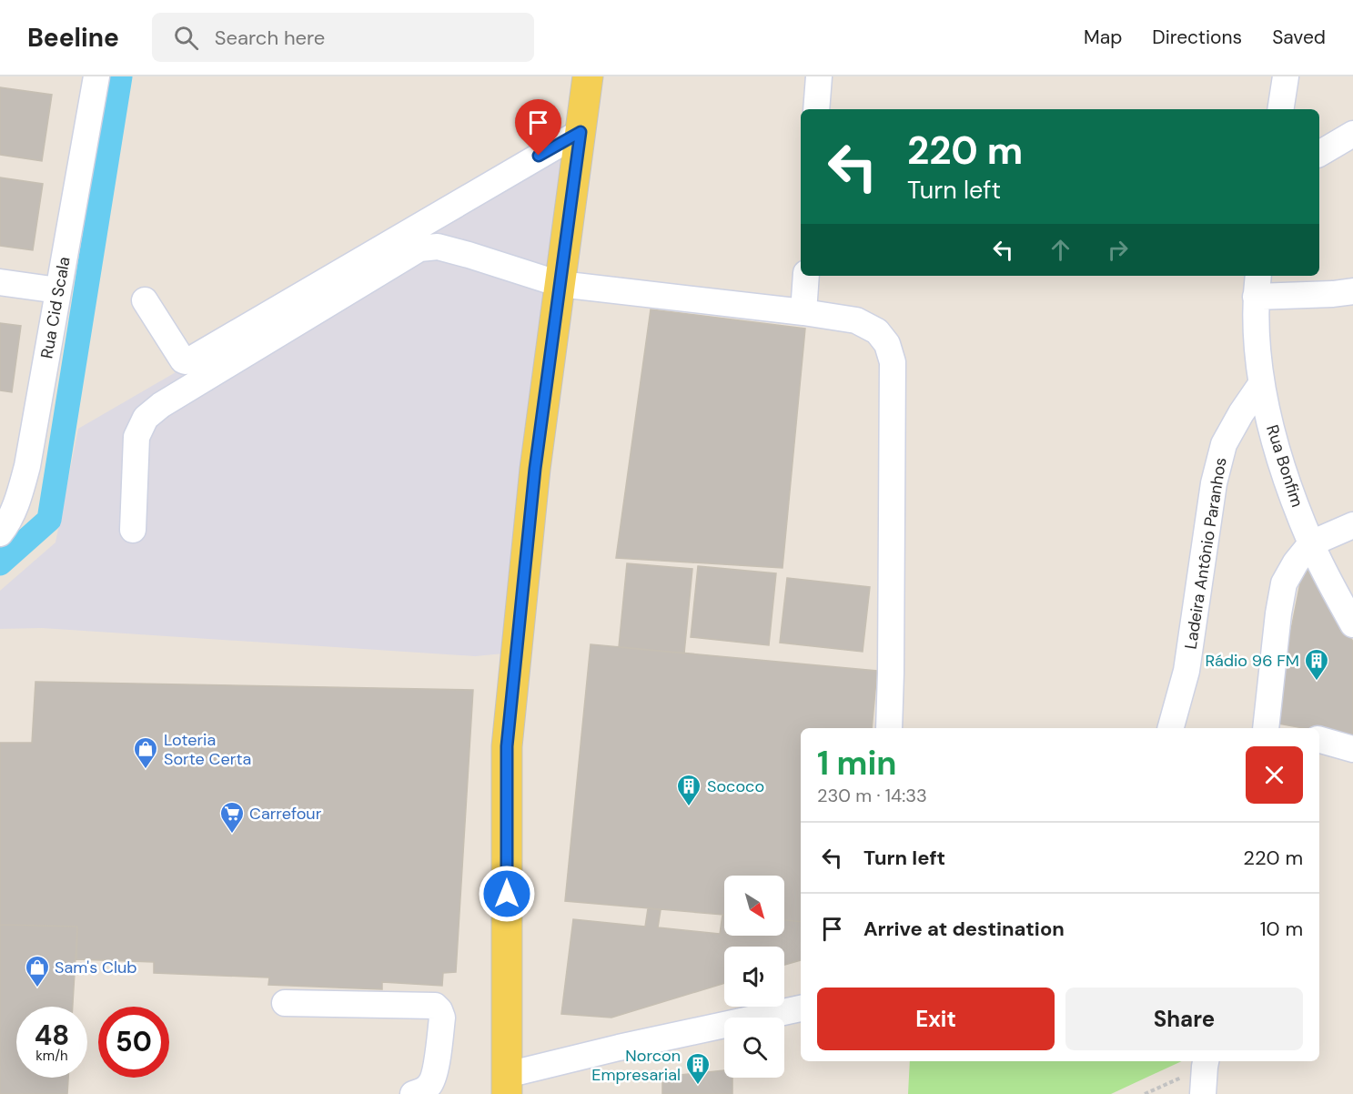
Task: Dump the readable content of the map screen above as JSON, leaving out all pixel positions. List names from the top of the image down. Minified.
{"streets":{"street":["Rua Cid Scala","Rua Bonfim","Ladeira Antônio Paranhos"]},"crossings":[["Rua Bonfim","Ladeira Antônio Paranhos"]],"places":{"building":["Rádio 96 FM","Sococo","Norcon Empresarial"],"shop":["Loteria Sorte Certa","Sam's Club"],"supermarket":["Carrefour"]},"north":"bottom right","page":{"header":"Beeline","search":"Search here","nav":["Map","Directions","Saved"],"turn":["220 m","Turn left"],"heading":["1 min","230 m · 14:33"],"list":[{"name":"Turn left","value":"220 m"},{"name":"Arrive at destination","value":"10 m"}],"buttons":["Exit","Share"],"speed":"48 km/h","limit":"50"}}
